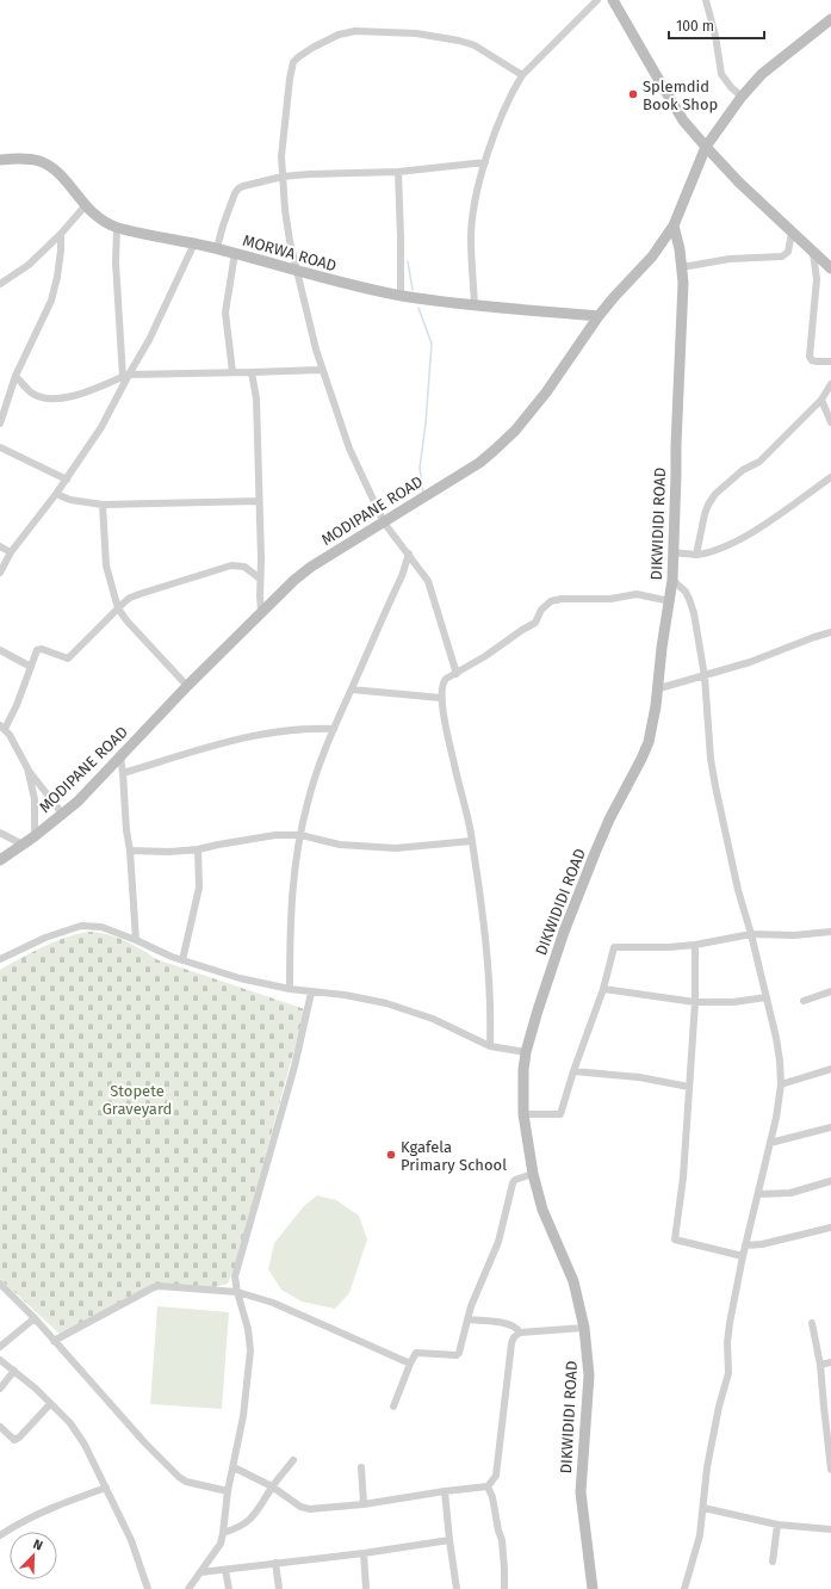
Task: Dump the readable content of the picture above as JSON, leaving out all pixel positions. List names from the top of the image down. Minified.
{"streets":{"main road":["MORWA ROAD","MODIPANE ROAD","DIKWIDIDI ROAD"]},"crossings":[["MORWA ROAD","MODIPANE ROAD"],["MODIPANE ROAD","DIKWIDIDI ROAD"]],"parks":["Stopete Graveyard"],"places":["Splemdid Book Shop","Kgafela Primary School"],"scale_bar":"100 m","north":"top right"}
